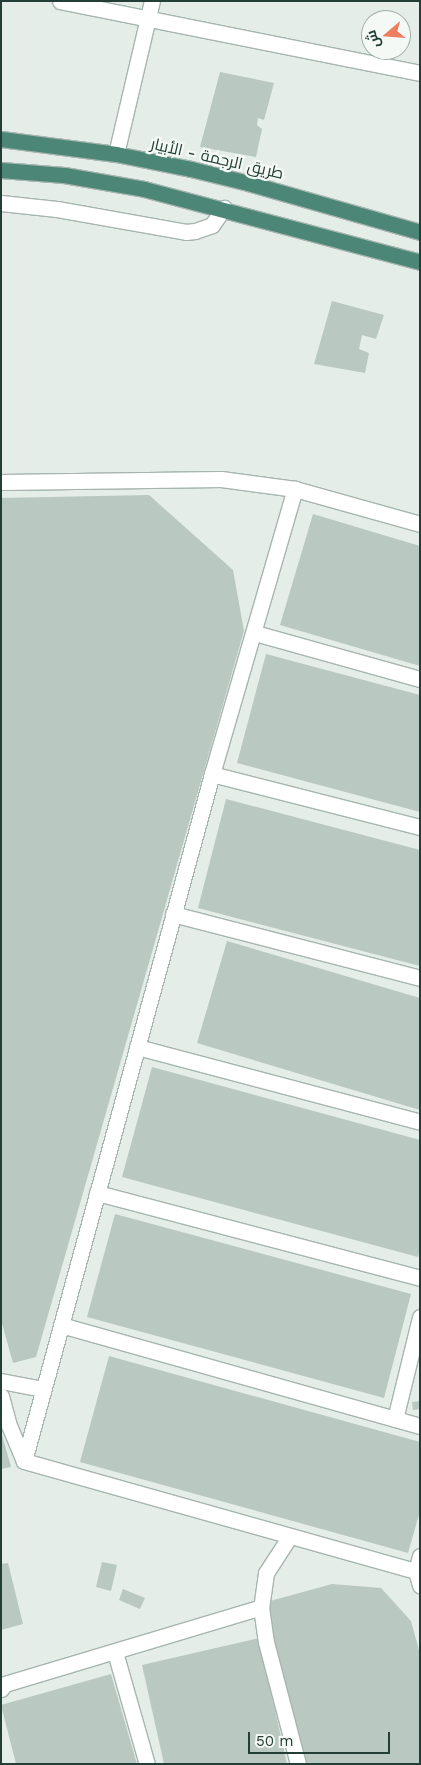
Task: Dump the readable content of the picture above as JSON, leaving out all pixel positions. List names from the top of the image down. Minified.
{"streets":{"highway":["طريق الرجمة - الأبيار"]},"scale_bar":"50 m","north":"left"}
